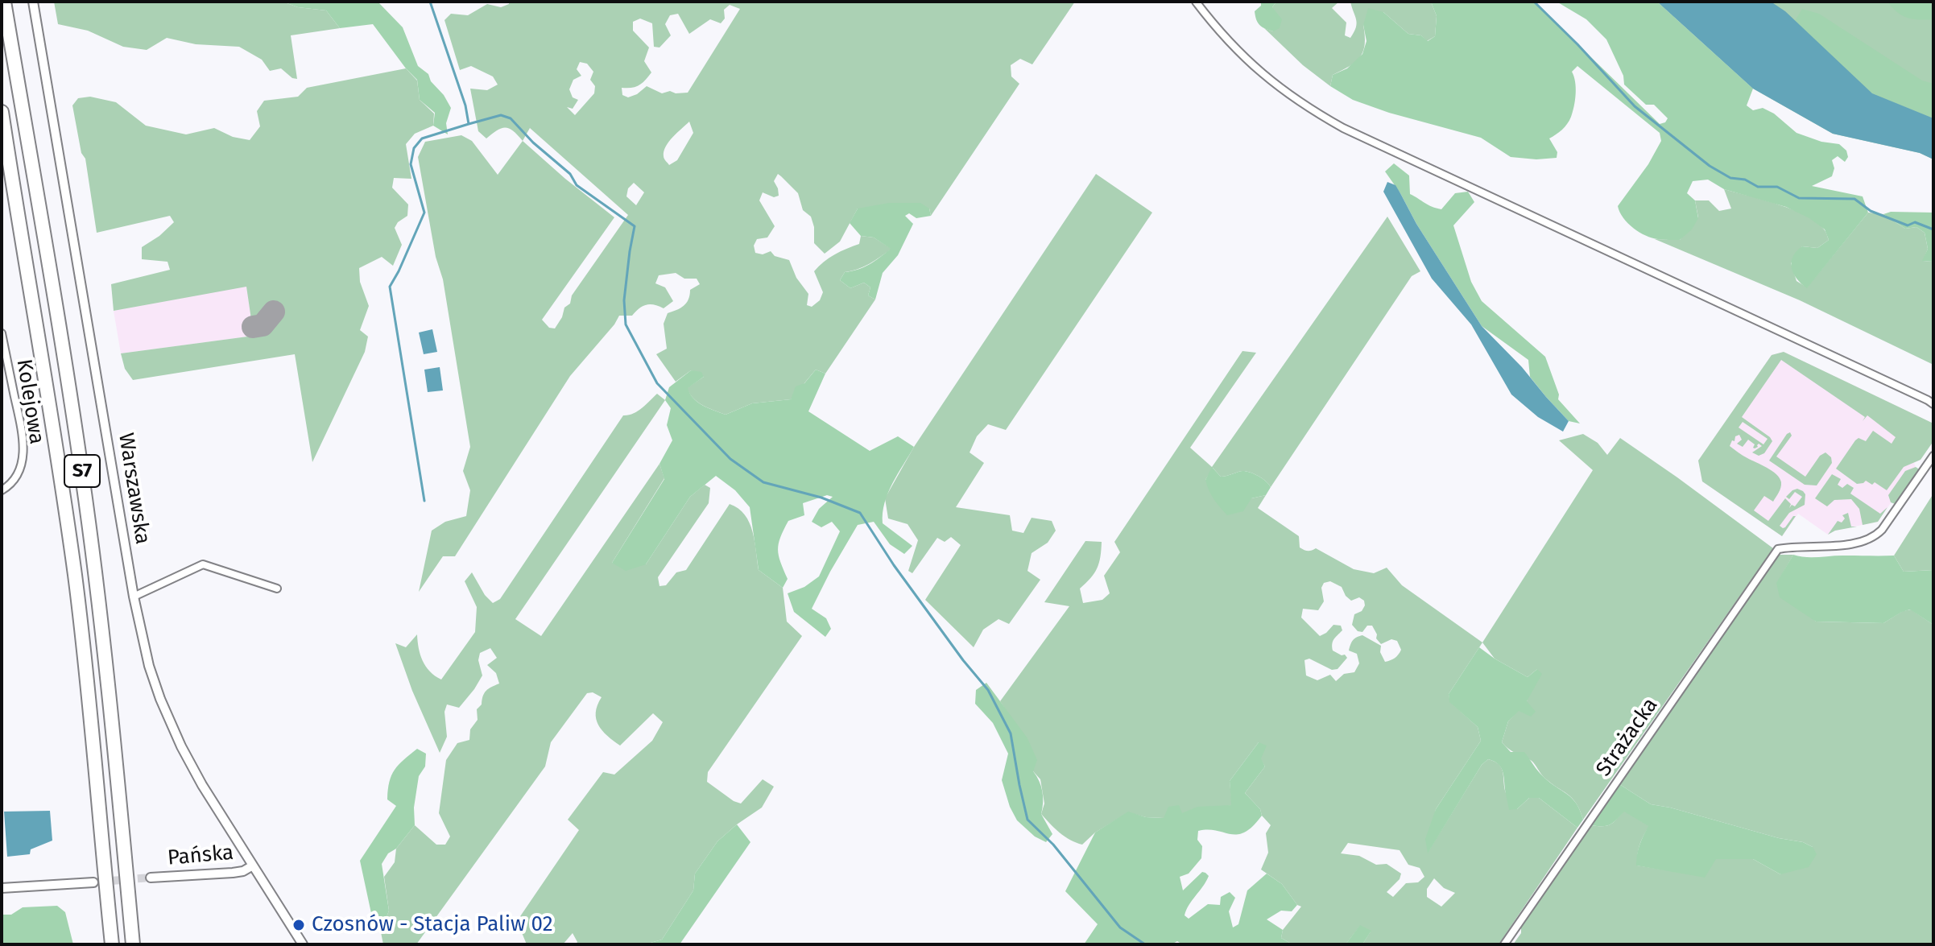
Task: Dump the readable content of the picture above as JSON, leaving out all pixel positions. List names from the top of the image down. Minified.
{"streets":{"highway":["S7"],"street":["Kolejowa","Warszawska","Strażacka","Pańska"]},"crossings":[["Warszawska","Pańska"]],"places":["Czosnów - Stacja Paliw 02"]}
